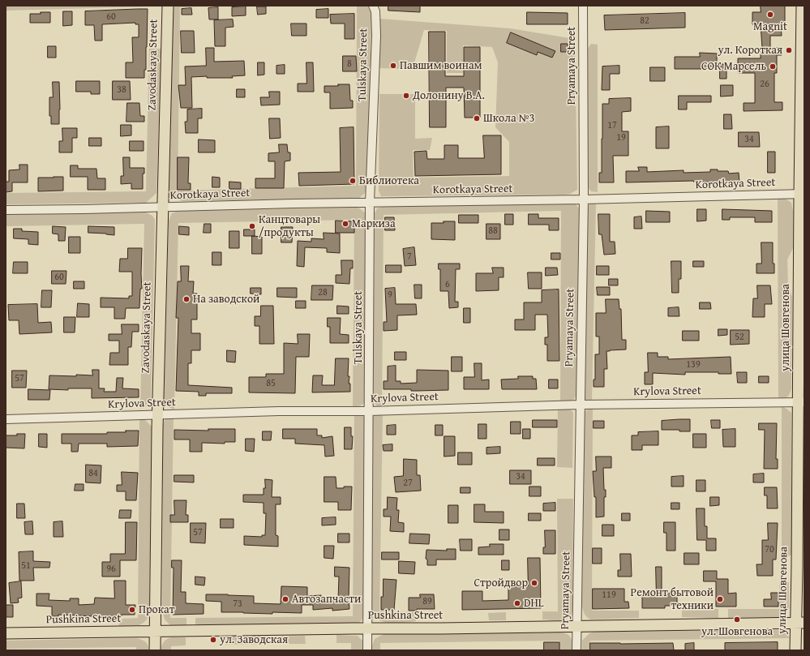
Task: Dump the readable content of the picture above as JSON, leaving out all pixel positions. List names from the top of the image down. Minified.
{"streets":{"main road":["Zavodaskaya Street","улица Шовгенова","Pushkina Street"],"street":["Tulskaya Street","Pryamaya Street","Korotkaya Street","Krylova Street"]},"crossings":[["Zavodaskaya Street","Korotkaya Street"],["Zavodaskaya Street","Krylova Street"],["Zavodaskaya Street","Pushkina Street"],["Tulskaya Street","Korotkaya Street"],["Tulskaya Street","Krylova Street"],["Tulskaya Street","Pushkina Street"],["Pryamaya Street","Korotkaya Street"],["Pryamaya Street","Krylova Street"],["Pryamaya Street","Pushkina Street"],["Korotkaya Street","улица Шовгенова"],["улица Шовгенова","Krylova Street"],["улица Шовгенова","Pushkina Street"]],"places":["Magnit","ул. Короткая","Павшим воинам","СОК Марсель","Долонину В.А.","Школа №3","Библиотека","Маркиза","Канцтовары /продукты","На заводской","Стройдвор","Автозапчасти","Ремонт бытовой техники","DHL","Прокат","ул. Шовгенова","ул. Заводская"],"house_numbers":["60","82","8","26","38","17","19","34","88","7","60","6","28","9","52","139","57","85","84","34","27","57","70","51","96","119","89","73"]}
